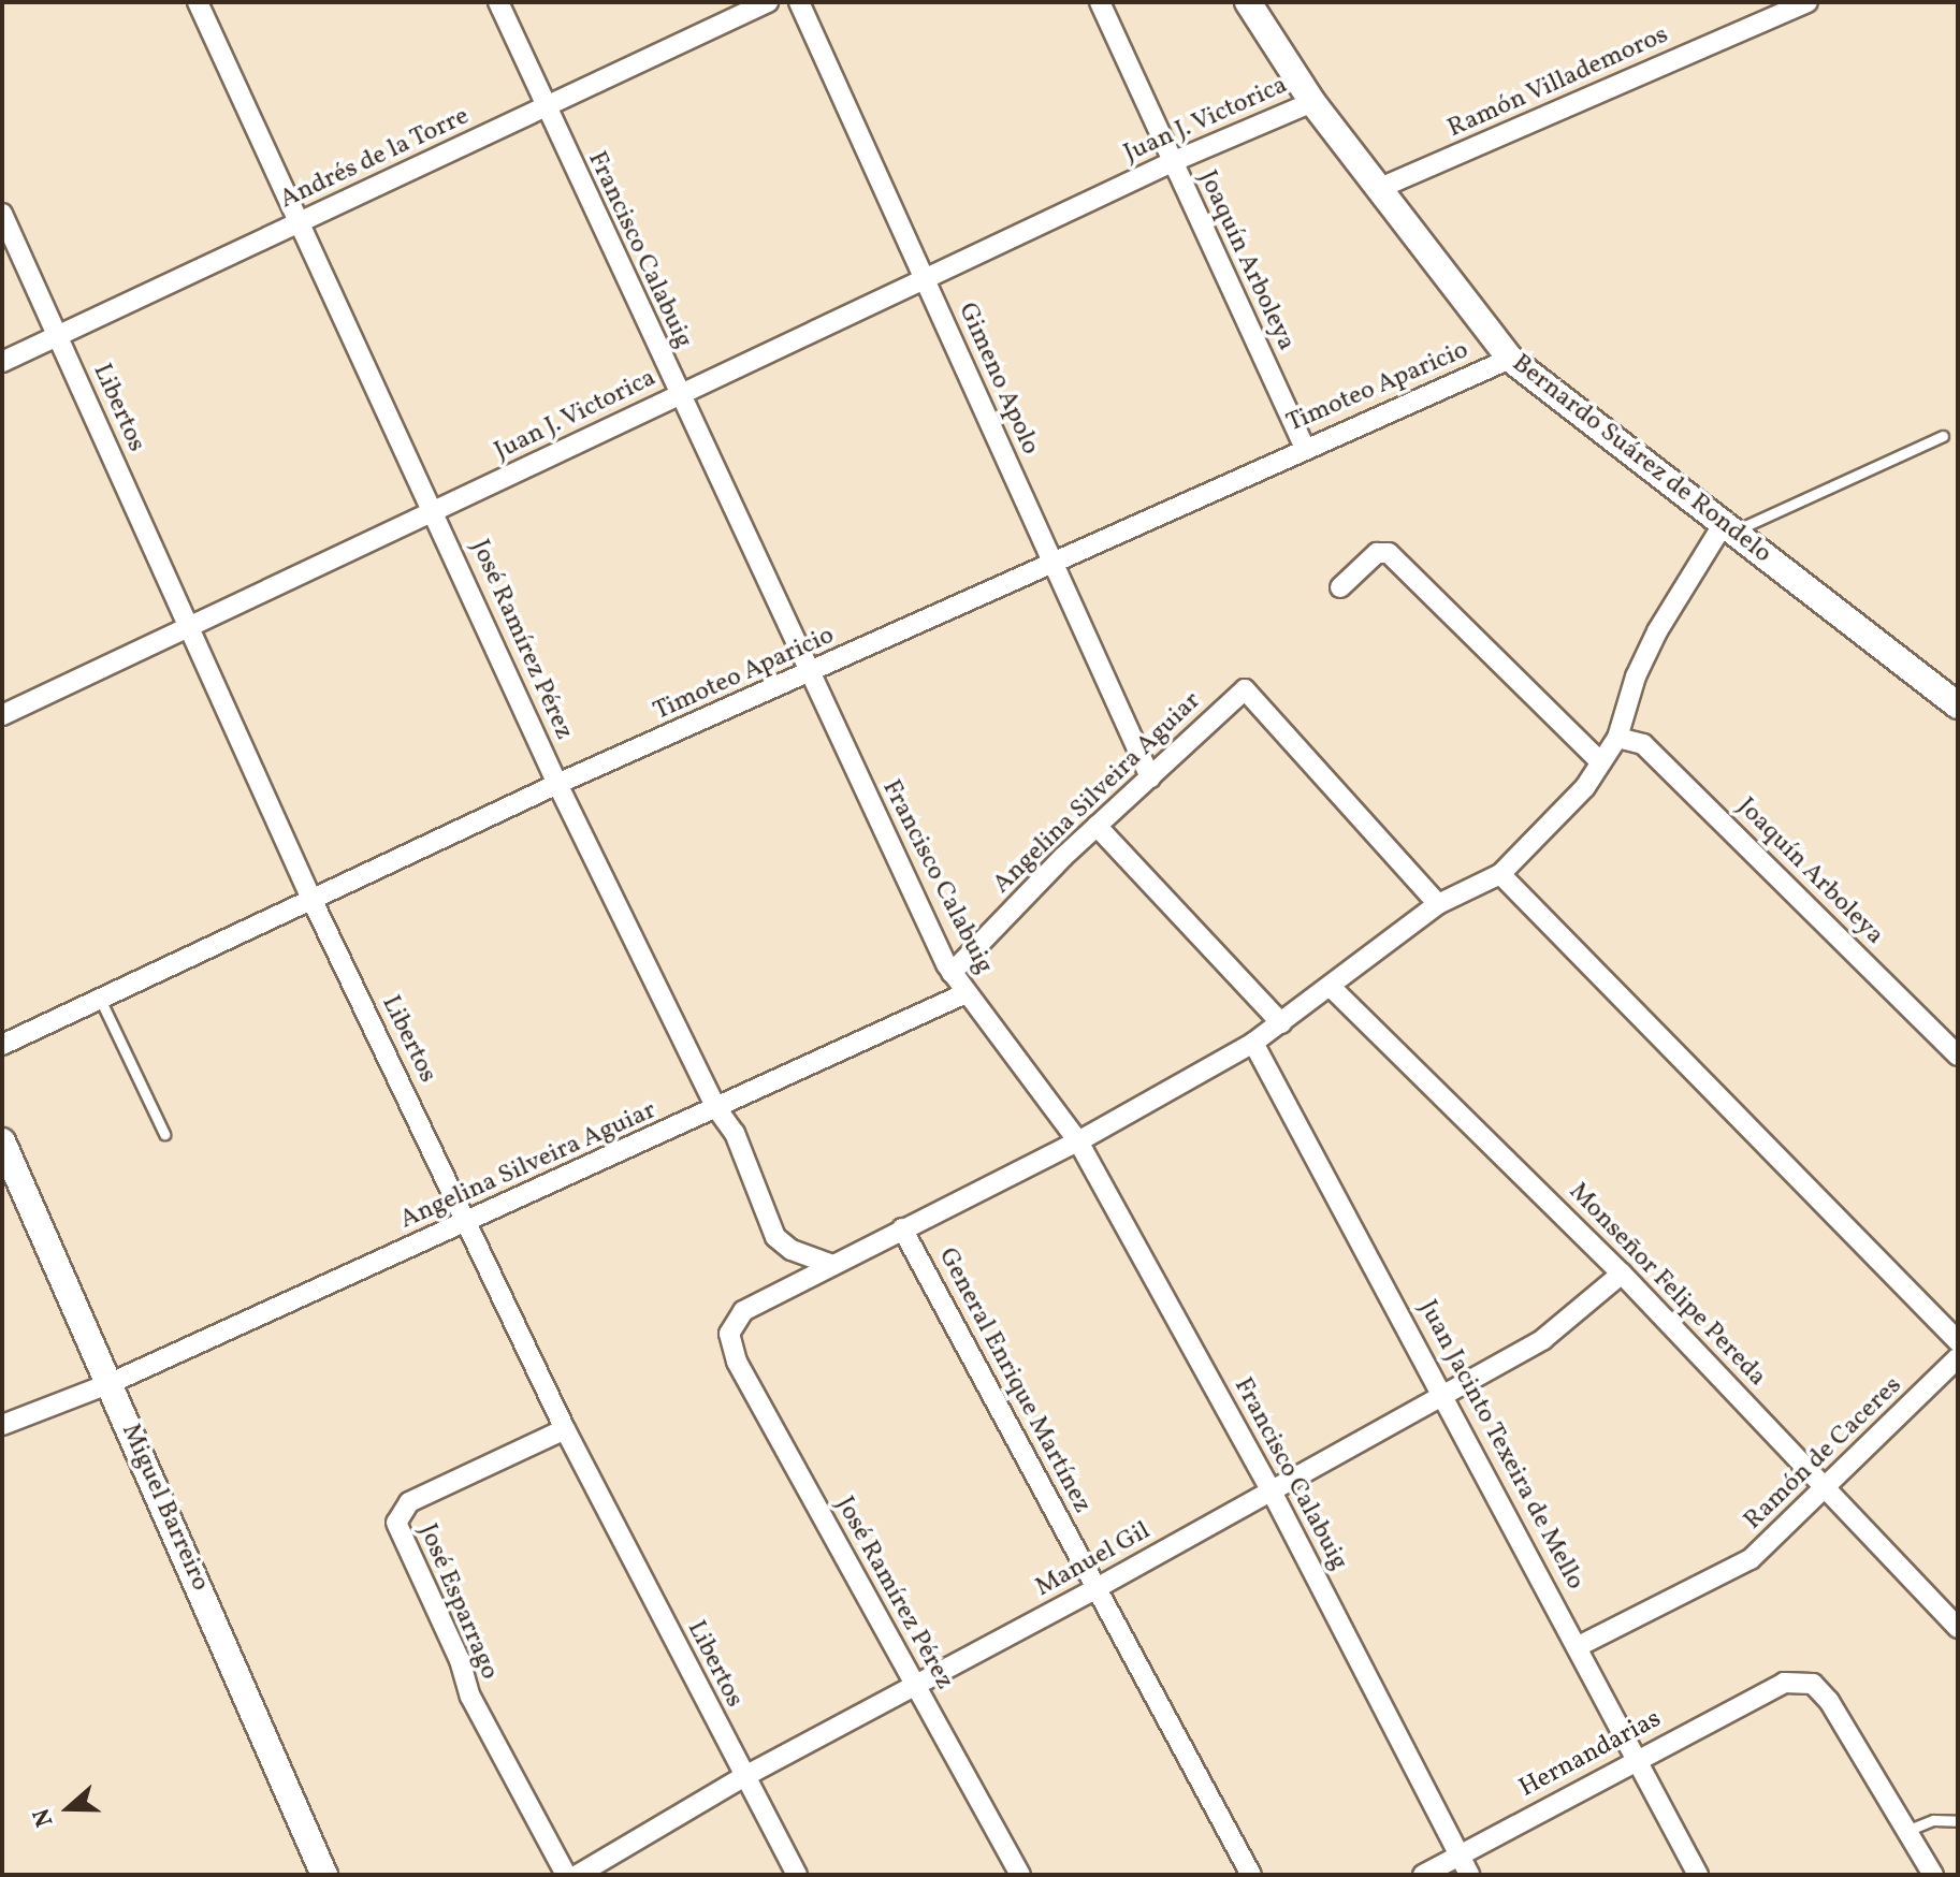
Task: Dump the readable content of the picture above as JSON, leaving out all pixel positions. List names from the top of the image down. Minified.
{"streets":{"street":["Ramón Villademoros","Juan J. Victorica","Andrés de la Torre","Francisco Calabuig","Joaquín Arboleya","Gimeno Apolo","Timoteo Aparicio","Libertos","Bernardo Suárez de Rondelo","José Ramírez Pérez","Angelina Silveira Aguiar","Monseñor Felipe Pereda","General Enrique Martínez","Juan Jacinto Texeira de Mello","Ramón de Caceres","Miguel Barreiro","Manuel Gil","José Esparrago","Hernandarias"]},"crossings":[["Ramón Villademoros","Bernardo Suárez de Rondelo"],["Juan J. Victorica","Francisco Calabuig"],["Juan J. Victorica","Joaquín Arboleya"],["Juan J. Victorica","Gimeno Apolo"],["Juan J. Victorica","Libertos"],["Juan J. Victorica","Bernardo Suárez de Rondelo"],["Juan J. Victorica","José Ramírez Pérez"],["Andrés de la Torre","Francisco Calabuig"],["Andrés de la Torre","Libertos"],["Andrés de la Torre","José Ramírez Pérez"],["Francisco Calabuig","Timoteo Aparicio"],["Francisco Calabuig","Angelina Silveira Aguiar"],["Francisco Calabuig","Manuel Gil"],["Francisco Calabuig","Hernandarias"],["Joaquín Arboleya","Timoteo Aparicio"],["Gimeno Apolo","Timoteo Aparicio"],["Gimeno Apolo","Angelina Silveira Aguiar"],["Timoteo Aparicio","Libertos"],["Timoteo Aparicio","Bernardo Suárez de Rondelo"],["Timoteo Aparicio","José Ramírez Pérez"],["Libertos","Angelina Silveira Aguiar"],["Libertos","Manuel Gil"],["Libertos","José Esparrago"],["José Ramírez Pérez","Angelina Silveira Aguiar"],["José Ramírez Pérez","Manuel Gil"],["Angelina Silveira Aguiar","Miguel Barreiro"],["Monseñor Felipe Pereda","Ramón de Caceres"],["Monseñor Felipe Pereda","Manuel Gil"],["General Enrique Martínez","Manuel Gil"],["Juan Jacinto Texeira de Mello","Ramón de Caceres"],["Juan Jacinto Texeira de Mello","Manuel Gil"],["Juan Jacinto Texeira de Mello","Hernandarias"]],"north":"left"}
